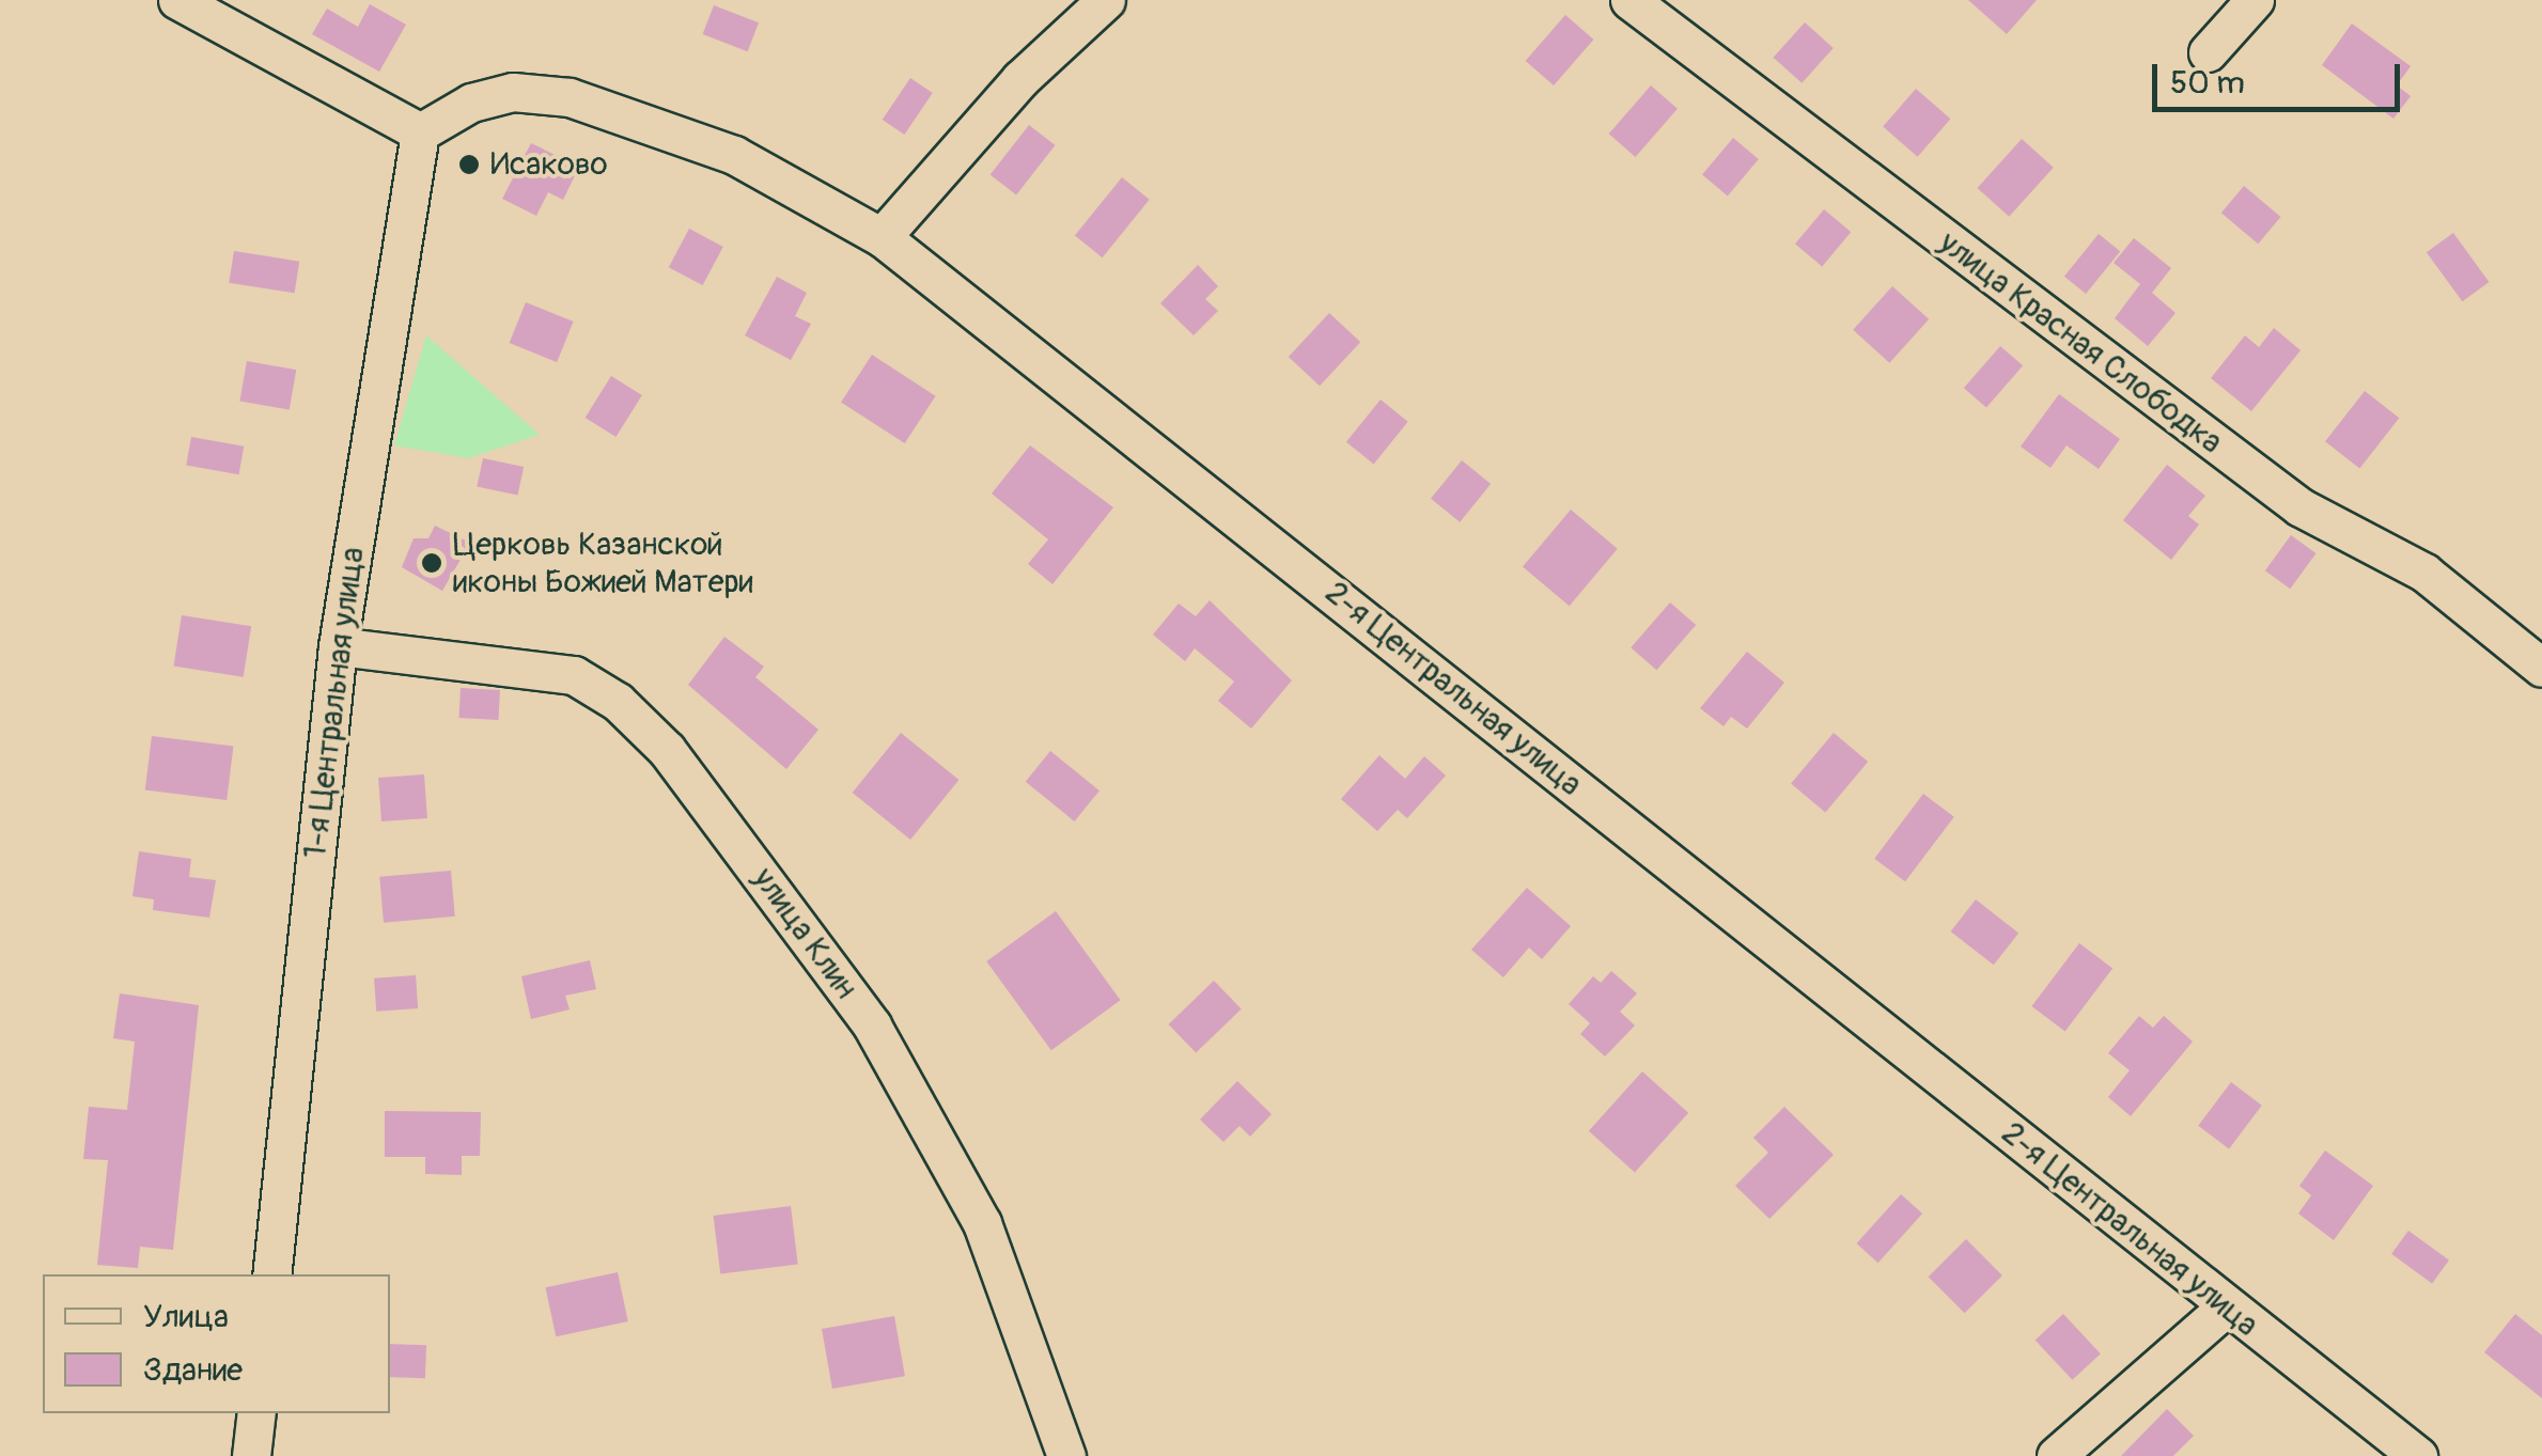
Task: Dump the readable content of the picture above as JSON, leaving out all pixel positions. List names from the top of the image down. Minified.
{"streets":{"street":["улица Красная Слободка","2-я Центральная улица","1-я Центральная улица","улица Клин"]},"crossings":[["2-я Центральная улица","1-я Центральная улица"],["1-я Центральная улица","улица Клин"]],"places":["Исаково","Церковь Казанской иконы Божией Матери"],"legend":["Улица","Здание"],"scale_bar":"50 m"}
